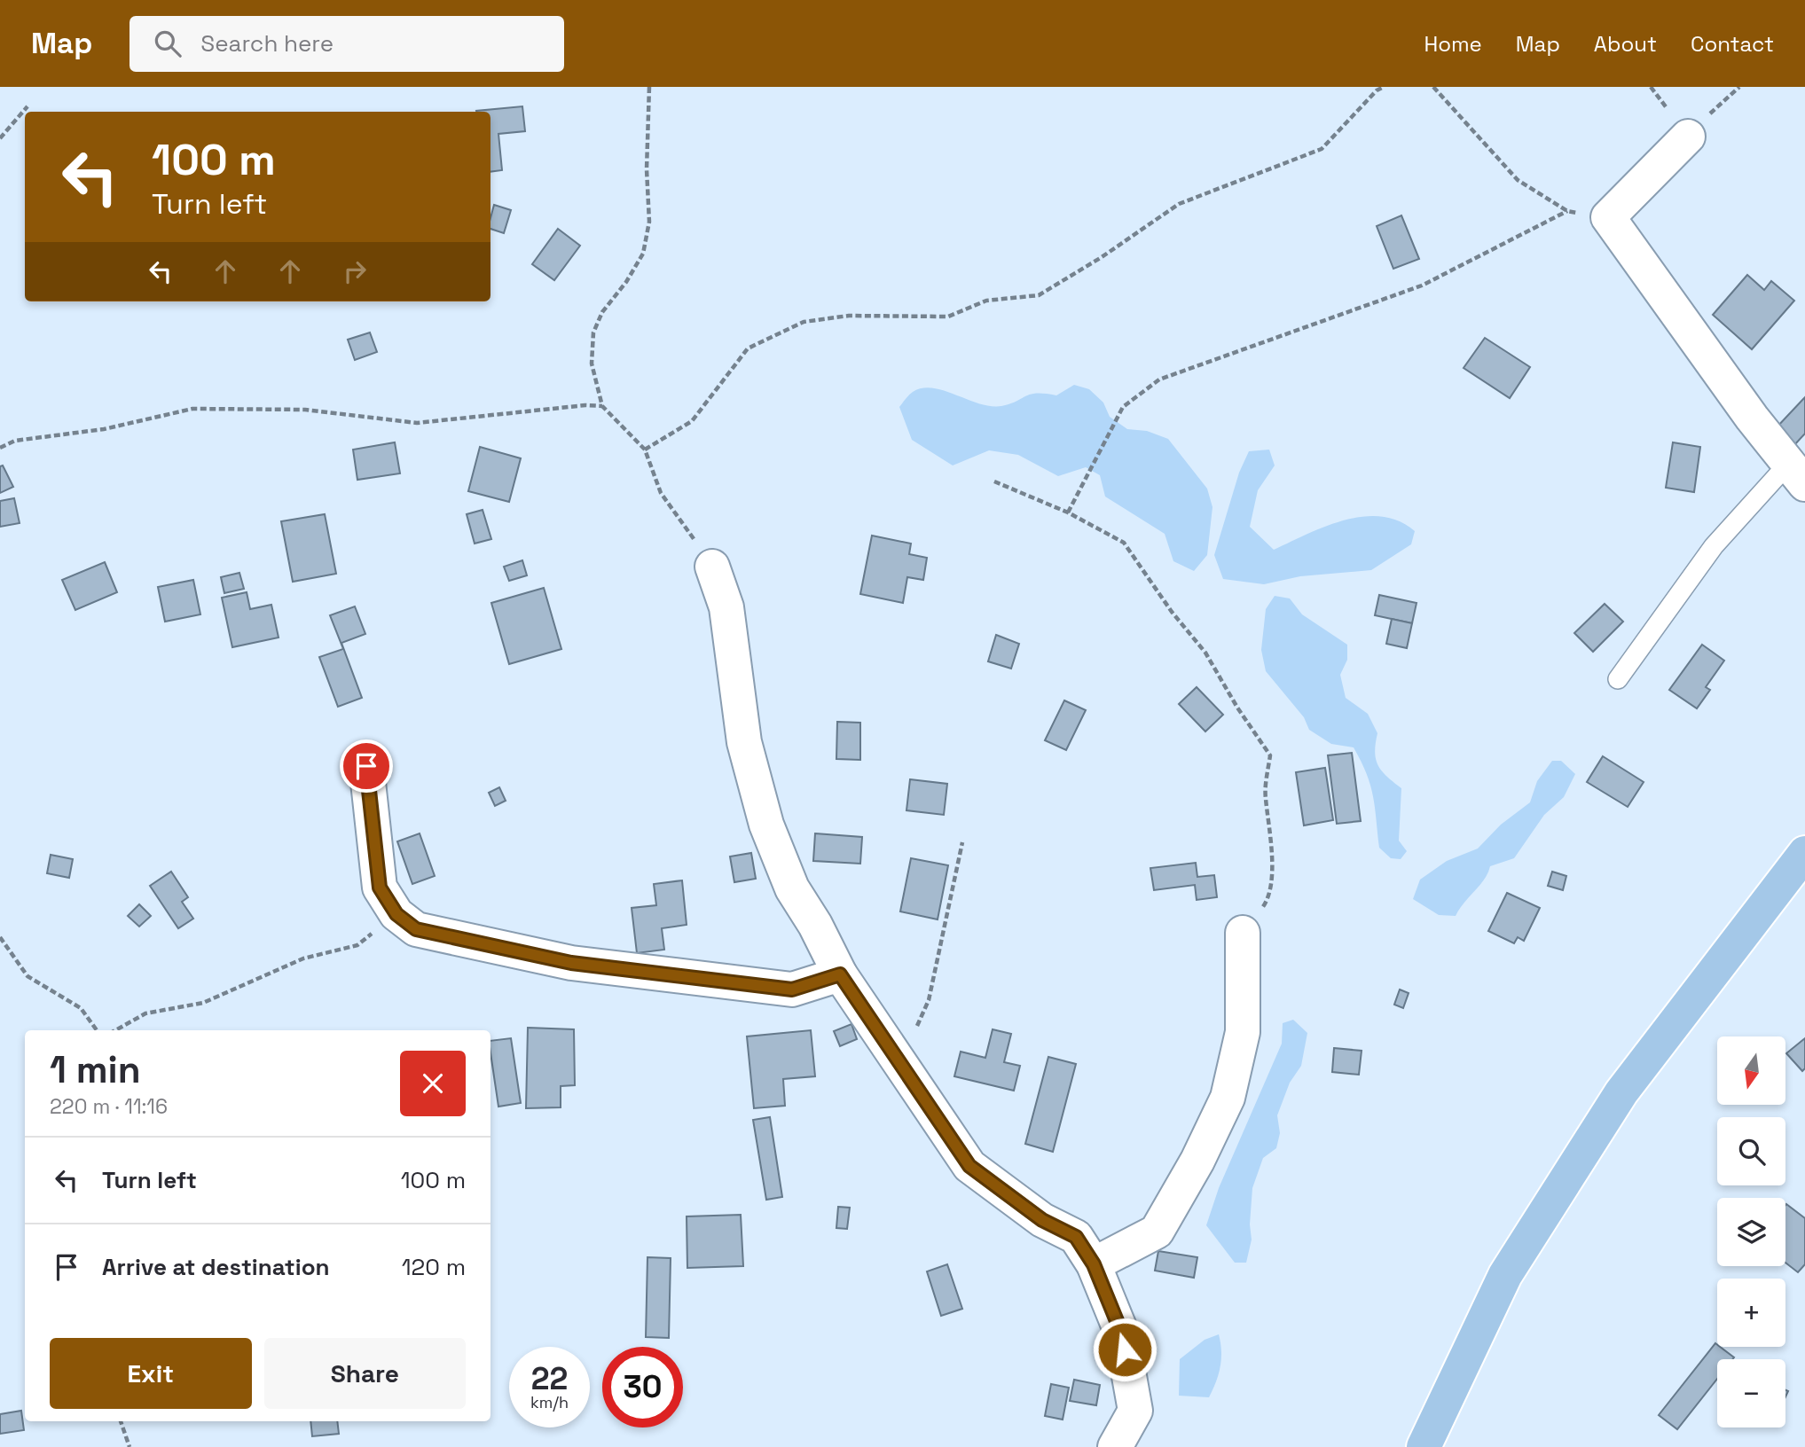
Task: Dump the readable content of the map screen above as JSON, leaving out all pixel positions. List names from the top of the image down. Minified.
{"north":"bottom","page":{"header":"Map","search":"Search here","nav":["Home","Map","About","Contact"],"turn":["100 m","Turn left"],"heading":["1 min","220 m · 11:16"],"map_buttons":["+","−"],"list":[{"name":"Turn left","value":"100 m"},{"name":"Arrive at destination","value":"120 m"}],"buttons":["Exit","Share"],"speed":"22 km/h","limit":"30"}}
